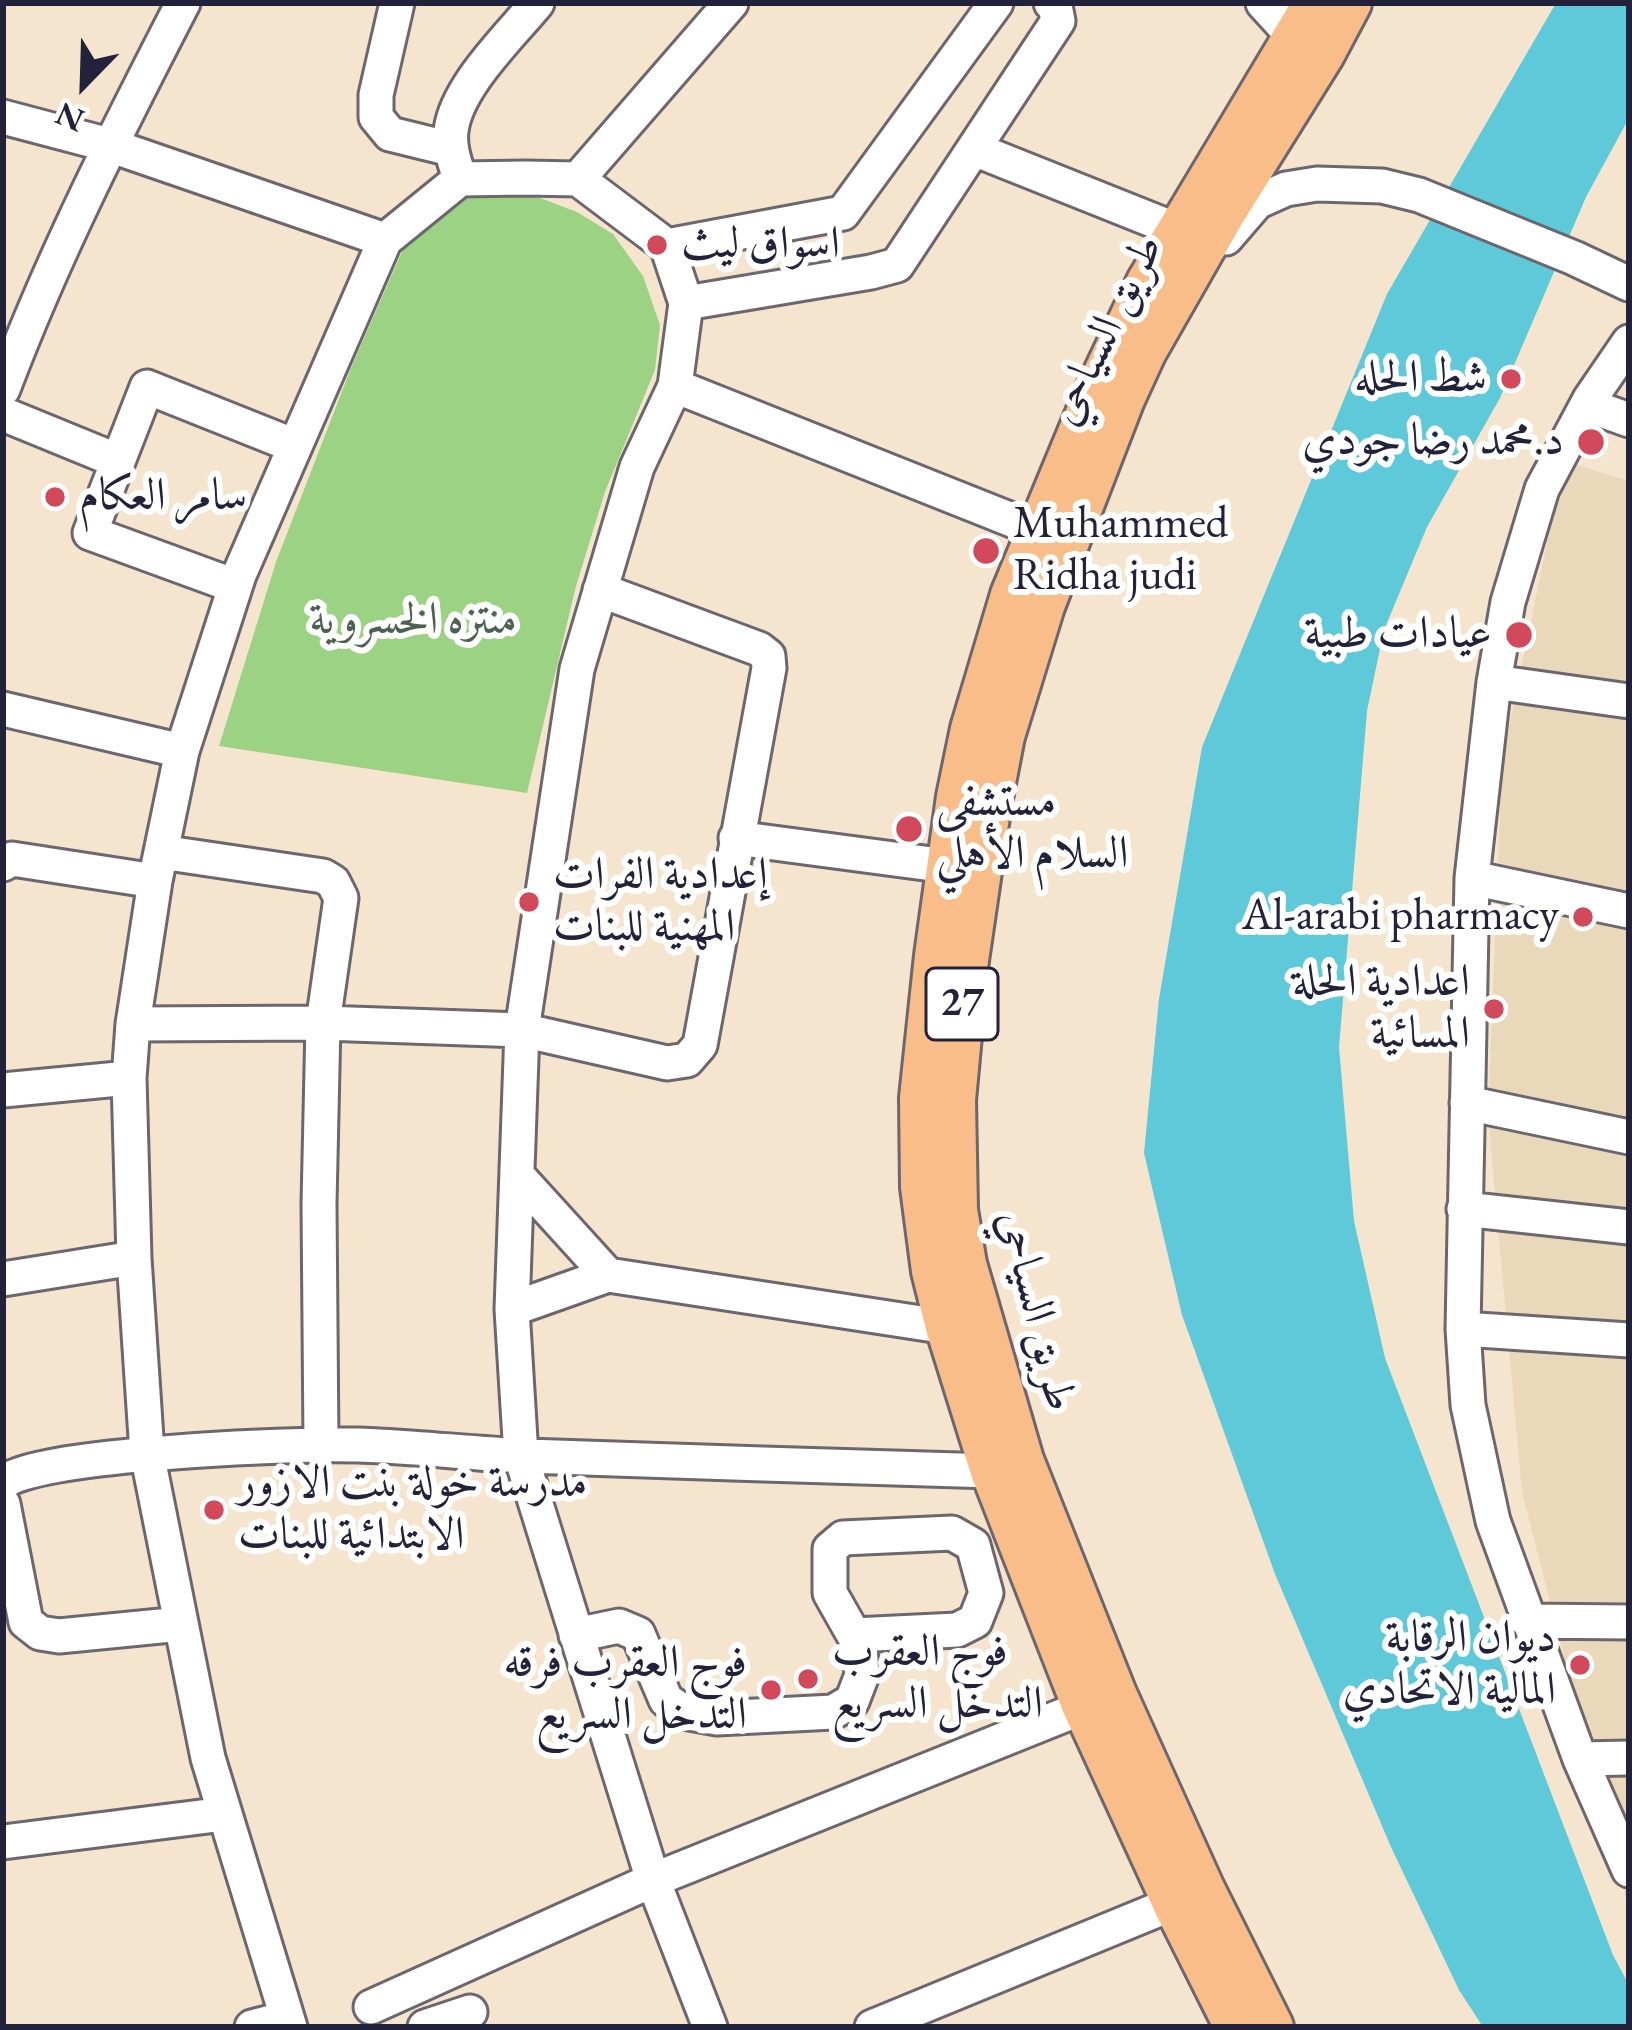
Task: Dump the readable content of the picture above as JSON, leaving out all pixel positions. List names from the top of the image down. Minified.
{"streets":{"main road":["طريق السياحي","27"]},"parks":["منتزه الخسروية"],"places":["اسواق ليث","شط الحله","د.محمد رضا جودي","سامر العكام","Muhammed Ridha judi","عيادات طبية","مستشفى السلام الأهلي","إعدادية الفرات المهنية للبنات","Al-arabi pharmacy","اعدادية الحلة المسائية","مدرسة خولة بنت الازور الابتدائية للبنات","ديوان الرقابة المالية الاتحادي","فوج العقرب التدخل السريع","فوج العقرب فرقه التدخل السريع"],"north":"bottom left"}
